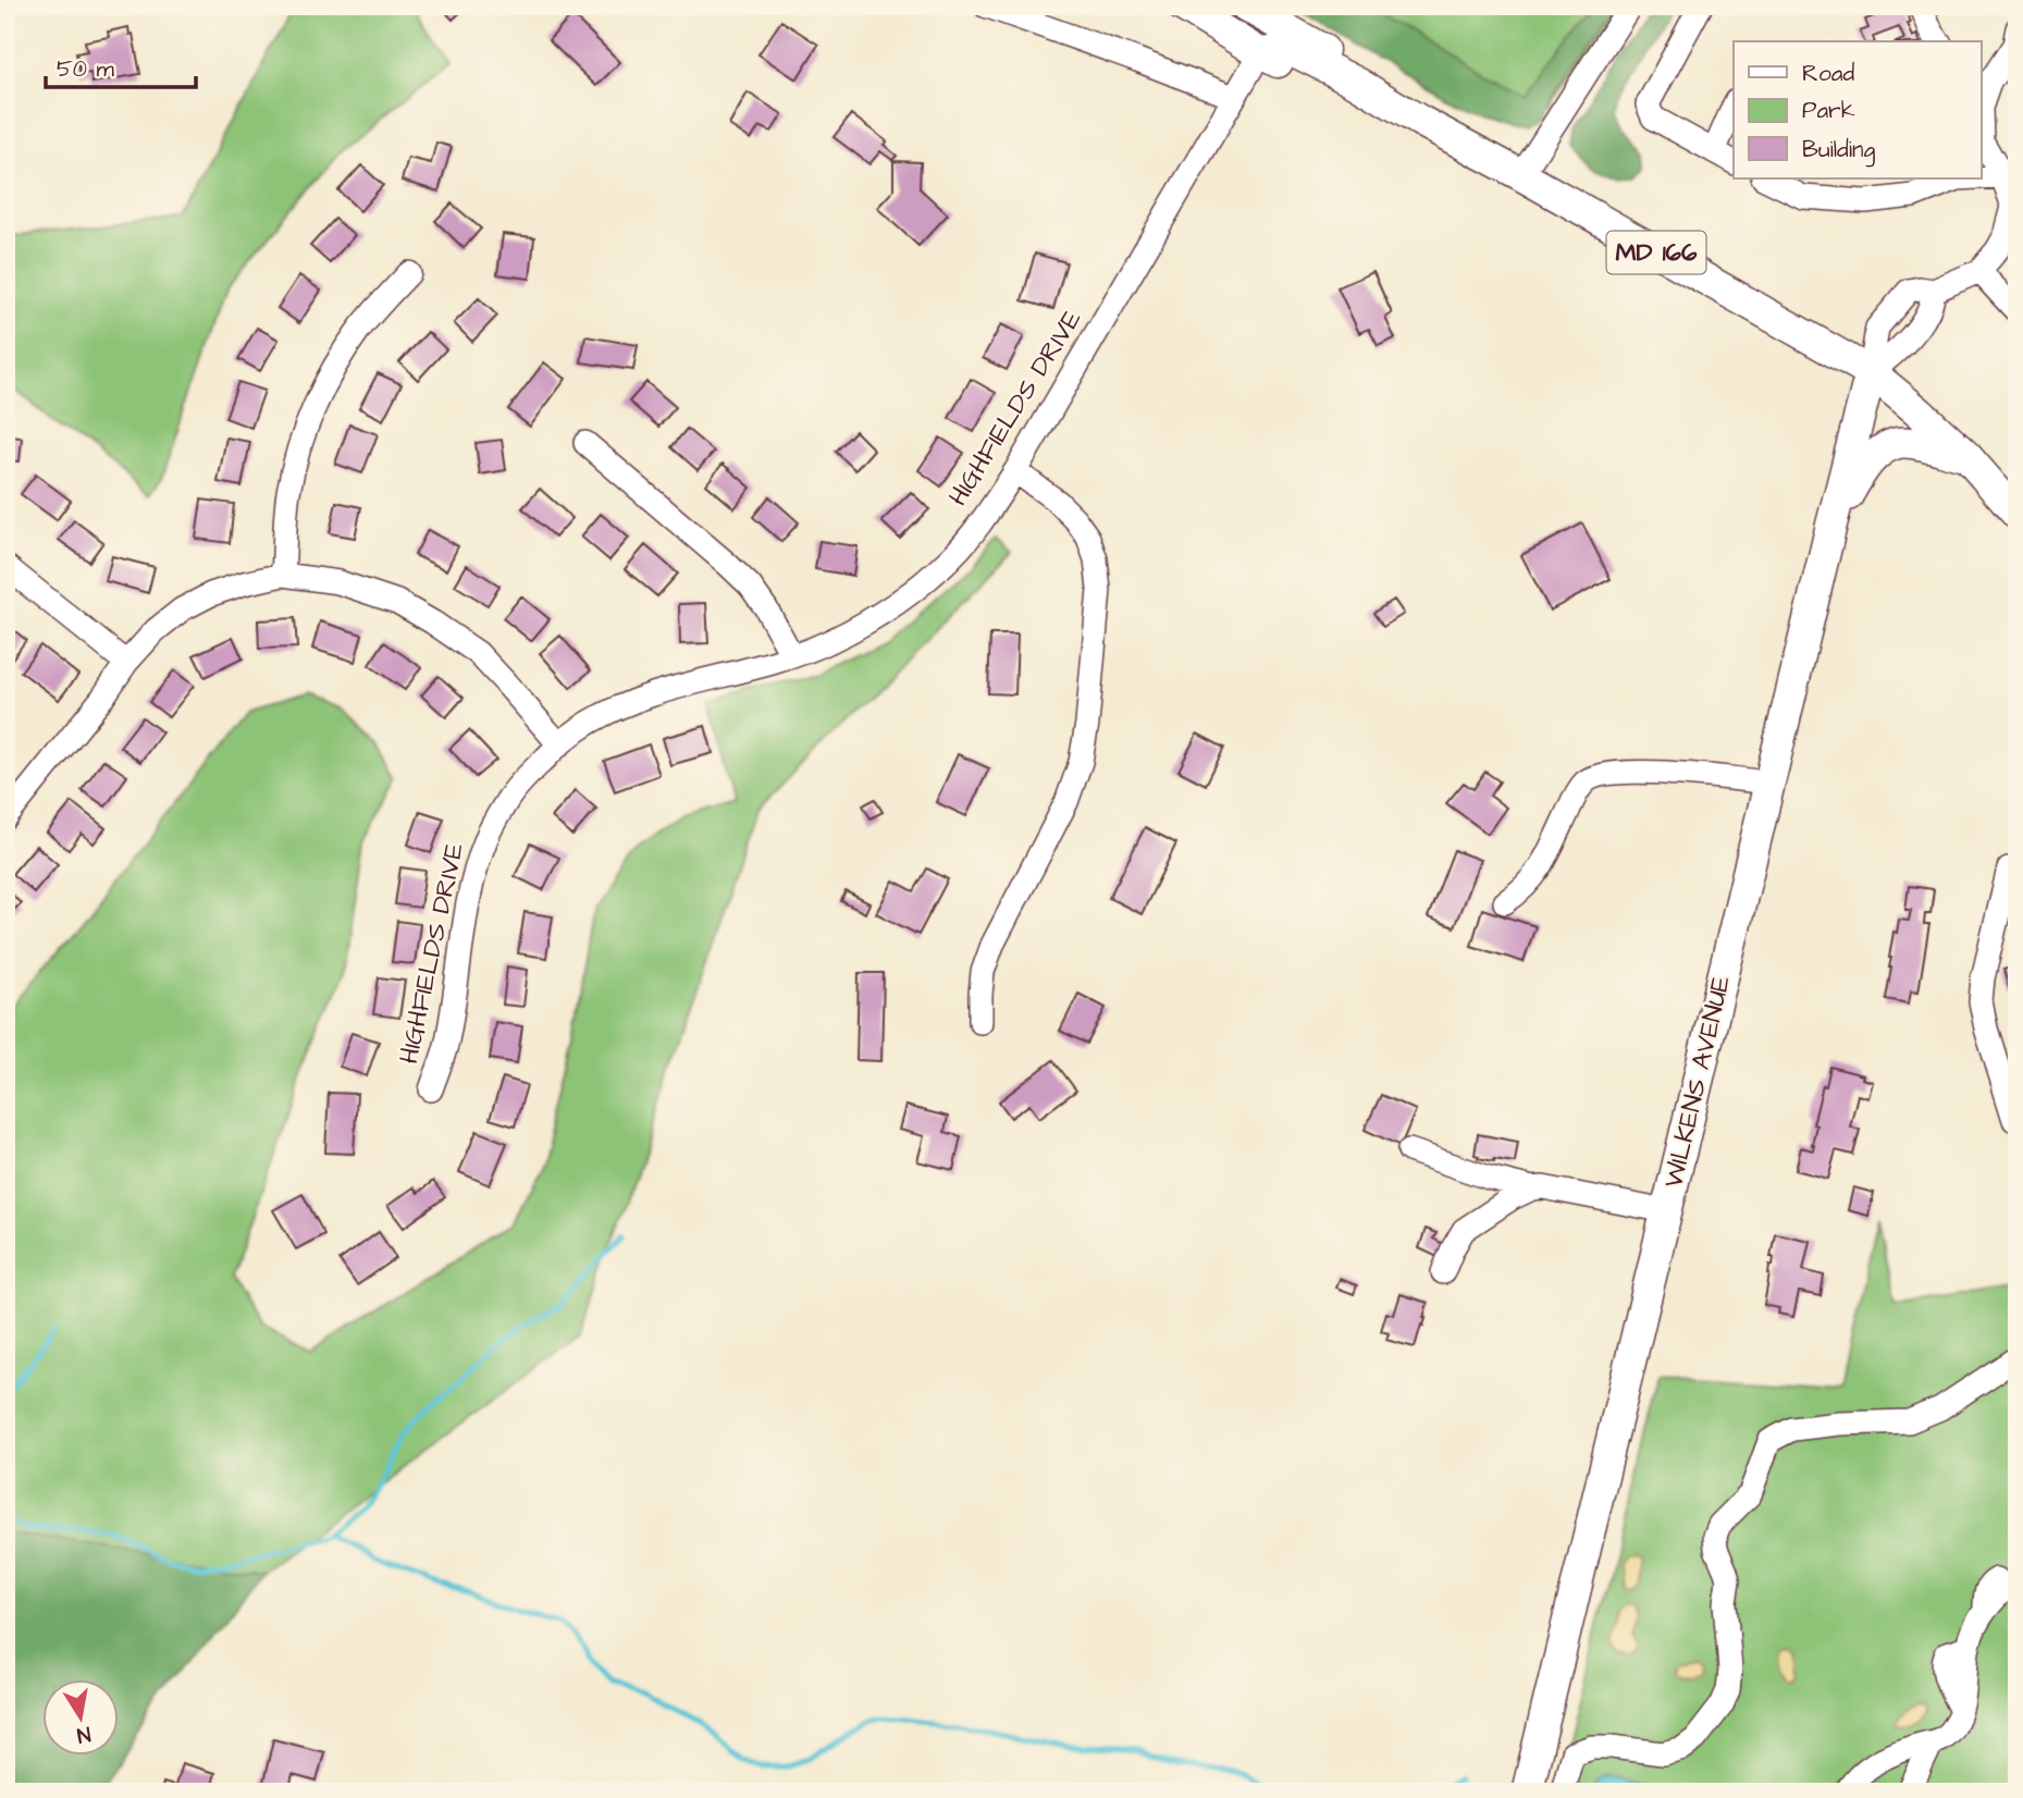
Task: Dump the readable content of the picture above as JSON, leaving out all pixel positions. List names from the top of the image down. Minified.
{"streets":{"main road":["MD 166","WILKENS AVENUE"],"street":["HIGHFIELDS DRIVE"]},"crossings":[["MD 166","HIGHFIELDS DRIVE"],["MD 166","WILKENS AVENUE"]],"legend":["Road","Park","Building"],"scale_bar":"50 m","north":"bottom"}
